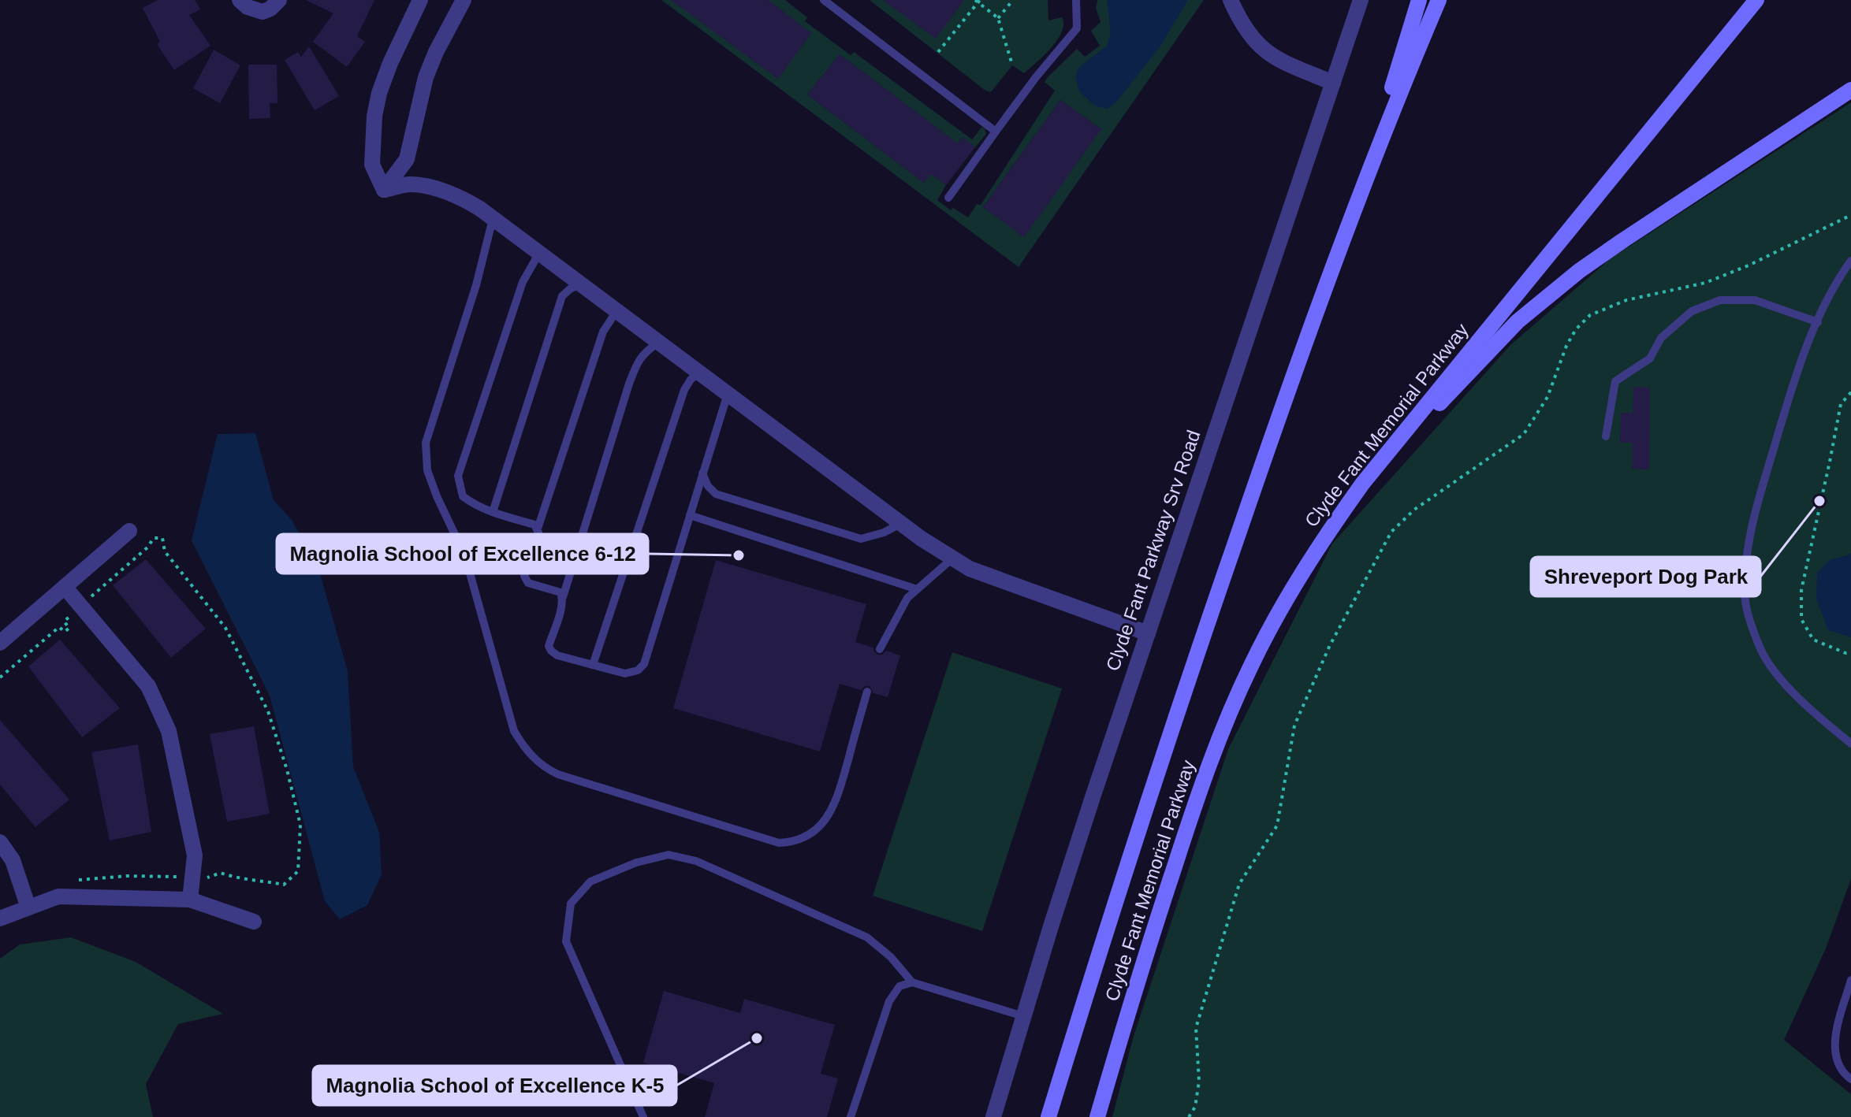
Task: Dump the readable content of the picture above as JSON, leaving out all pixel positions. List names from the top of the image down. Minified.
{"streets":{"main road":["Clyde Fant Memorial Parkway"],"street":["Clyde Fant Parkway Srv Road"]},"places":["Shreveport Dog Park","Magnolia School of Excellence 6-12","Magnolia School of Excellence K-5"]}
